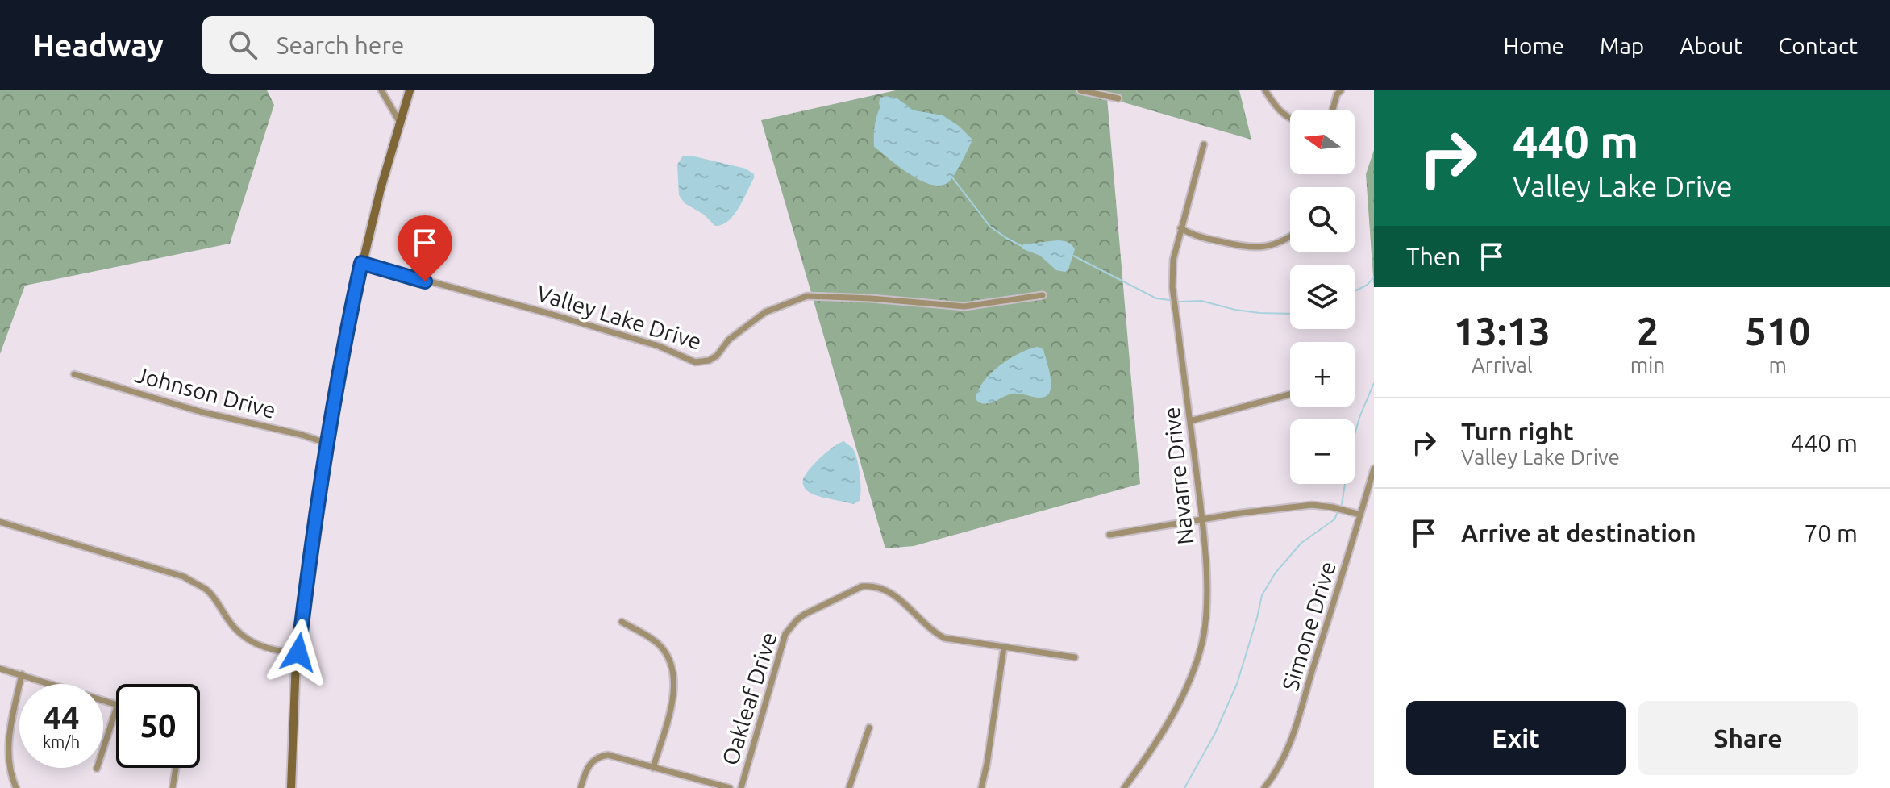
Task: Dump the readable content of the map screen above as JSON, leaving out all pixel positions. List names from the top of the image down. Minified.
{"streets":{"street":["Valley Lake Drive","Johnson Drive","Navarre Drive","Simone Drive","Oakleaf Drive"]},"north":"left","page":{"header":"Headway","search":"Search here","nav":["Home","Map","About","Contact"],"turn":["440 m","Valley Lake Drive"],"map_buttons":["+","−"],"then":"Then","eta":["13:13","Arrival","2","min","510","m"],"list":[{"name":"Turn right","note":"Valley Lake Drive","value":"440 m"},{"name":"Arrive at destination","value":"70 m"}],"speed":"44 km/h","limit":"50","buttons":["Exit","Share"]}}
